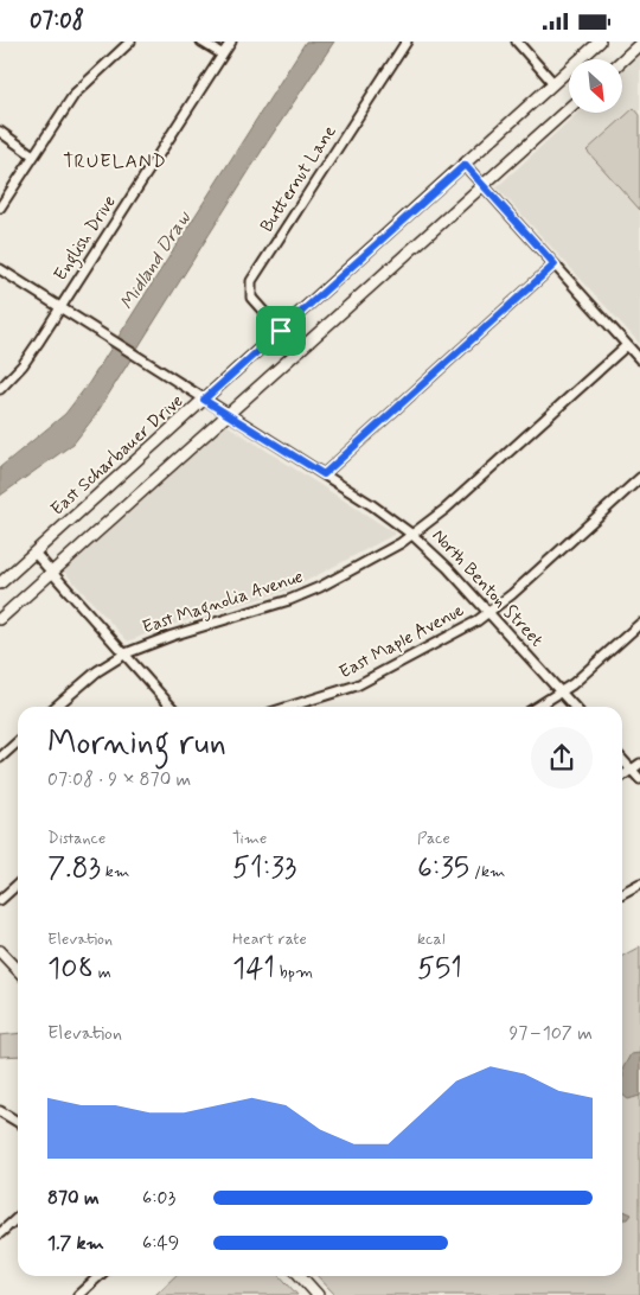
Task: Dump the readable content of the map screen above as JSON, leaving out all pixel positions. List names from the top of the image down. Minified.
{"streets":{"main road":["East Scharbauer Drive"],"street":["Butternut Lane","English Drive","North Benton Street","East Magnolia Avenue","East Maple Avenue"]},"crossings":[["Butternut Lane","East Scharbauer Drive"],["English Drive","North Benton Street"],["East Scharbauer Drive","North Benton Street"],["North Benton Street","East Magnolia Avenue"],["North Benton Street","East Maple Avenue"]],"districts":["TRUELAND"],"water":["Midland Draw"],"north":"bottom right","page":{"status":"07:08","heading":["Morning run","07:08 · 9 × 870 m"],"stats":[["Distance","7.83 km"],["Time","51:33"],["Pace","6:35 /km"],["Elevation","108 m"],["Heart rate","141 bpm"],["kcal","551"]],"chart":["Elevation","97–107 m"],"list":[{"name":"870 m","note":"6:03"},{"name":"1.7 km","note":"6:49"}]}}
